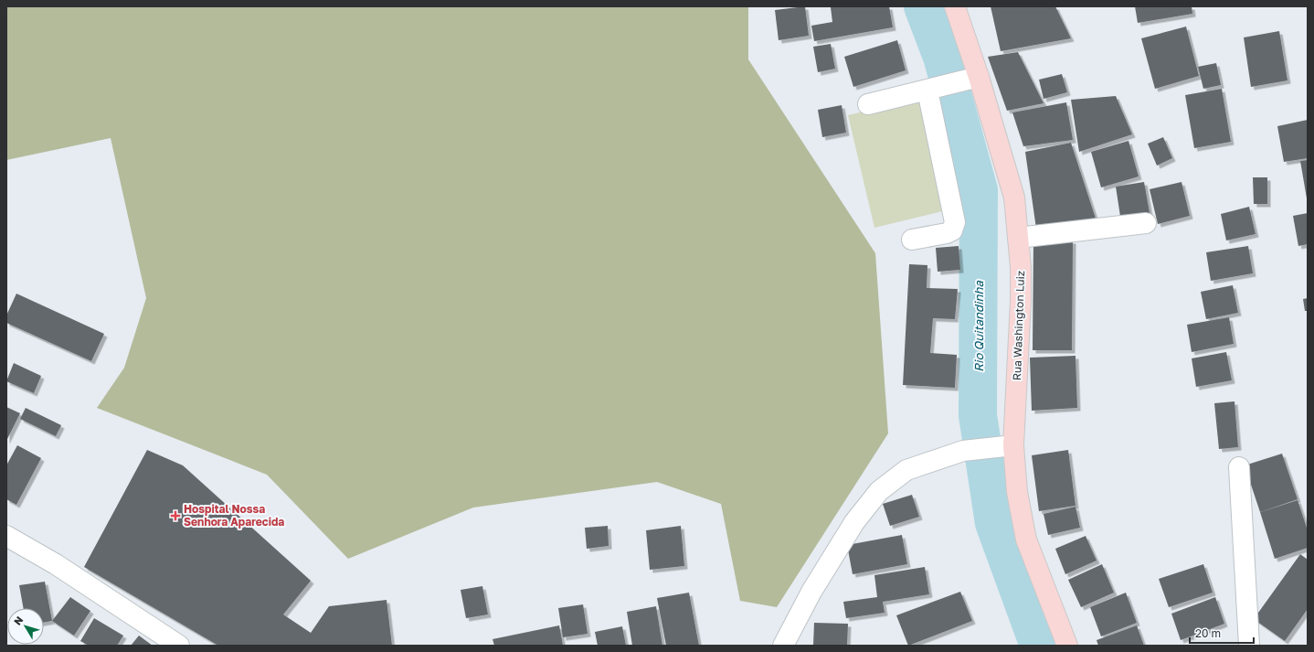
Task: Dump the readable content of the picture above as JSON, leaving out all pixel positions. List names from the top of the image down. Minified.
{"streets":{"main road":["Rua Washington Luiz"]},"water":["Rio Quitandinha"],"places":{"health":["Hospital Nossa Senhora Aparecida"]},"scale_bar":"20 m","north":"top left"}
